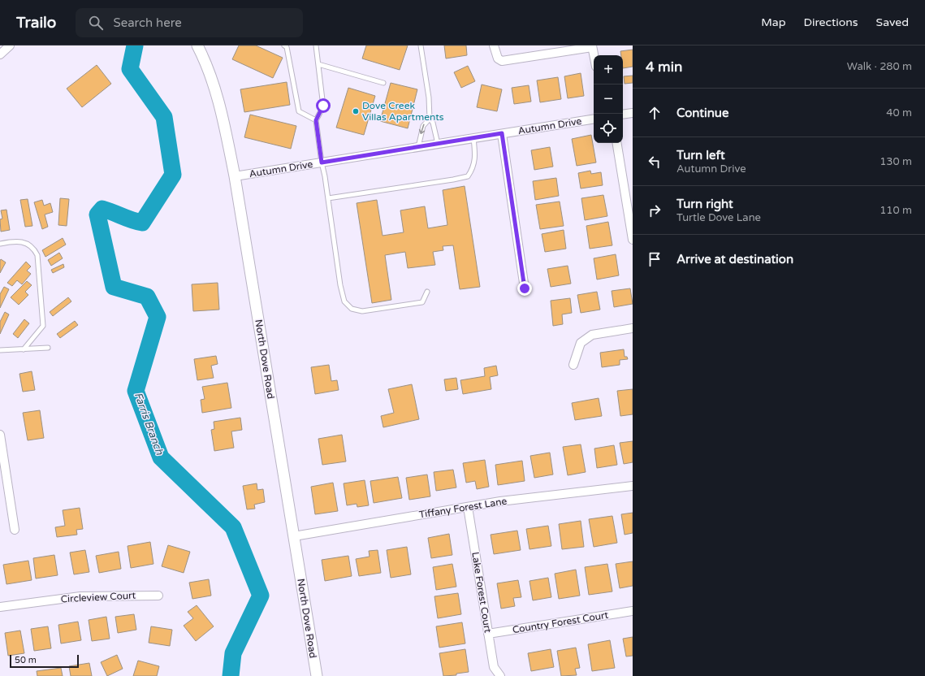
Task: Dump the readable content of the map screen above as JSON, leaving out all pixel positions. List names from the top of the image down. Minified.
{"streets":{"street":["Autumn Drive","North Dove Road","Tiffany Forest Lane","Lake Forest Court","Circleview Court","Country Forest Court"]},"crossings":[["Autumn Drive","North Dove Road"],["North Dove Road","Tiffany Forest Lane"],["Tiffany Forest Lane","Lake Forest Court"],["Lake Forest Court","Country Forest Court"]],"water":["Farris Branch"],"places":["Dove Creek Villas Apartments"],"scale_bar":"50 m","page":{"header":"Trailo","search":"Search here","nav":["Map","Directions","Saved"],"heading":["4 min","Walk · 280 m"],"map_buttons":["+","−"],"list":[["Continue","40 m"],["Turn left","Autumn Drive","130 m"],["Turn right","Turtle Dove Lane","110 m"],"Arrive at destination"],"scale":"50 m"}}
